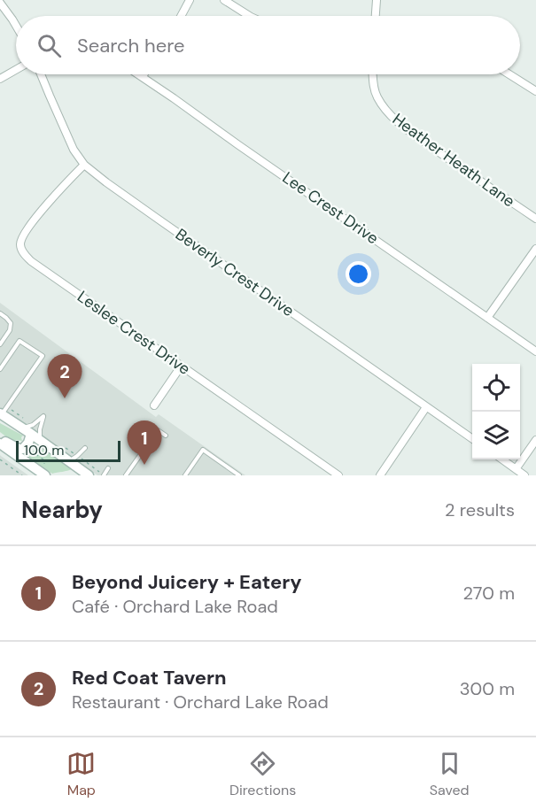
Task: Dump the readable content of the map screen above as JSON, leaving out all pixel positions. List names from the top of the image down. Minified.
{"streets":{"street":["Heather Heath Lane","Lee Crest Drive","Beverly Crest Drive","Leslee Crest Drive"]},"crossings":[["Beverly Crest Drive","Leslee Crest Drive"]],"scale_bar":"100 m","page":{"search":"Search here","pins":["2","1"],"scale":"100 m","heading":["Nearby","2 results"],"list":[{"mark":"1","name":"Beyond Juicery + Eatery","note":"Café · Orchard Lake Road","value":"270 m"},{"mark":"2","name":"Red Coat Tavern","note":"Restaurant · Orchard Lake Road","value":"300 m"}],"nav":["Map","Directions","Saved"]}}
